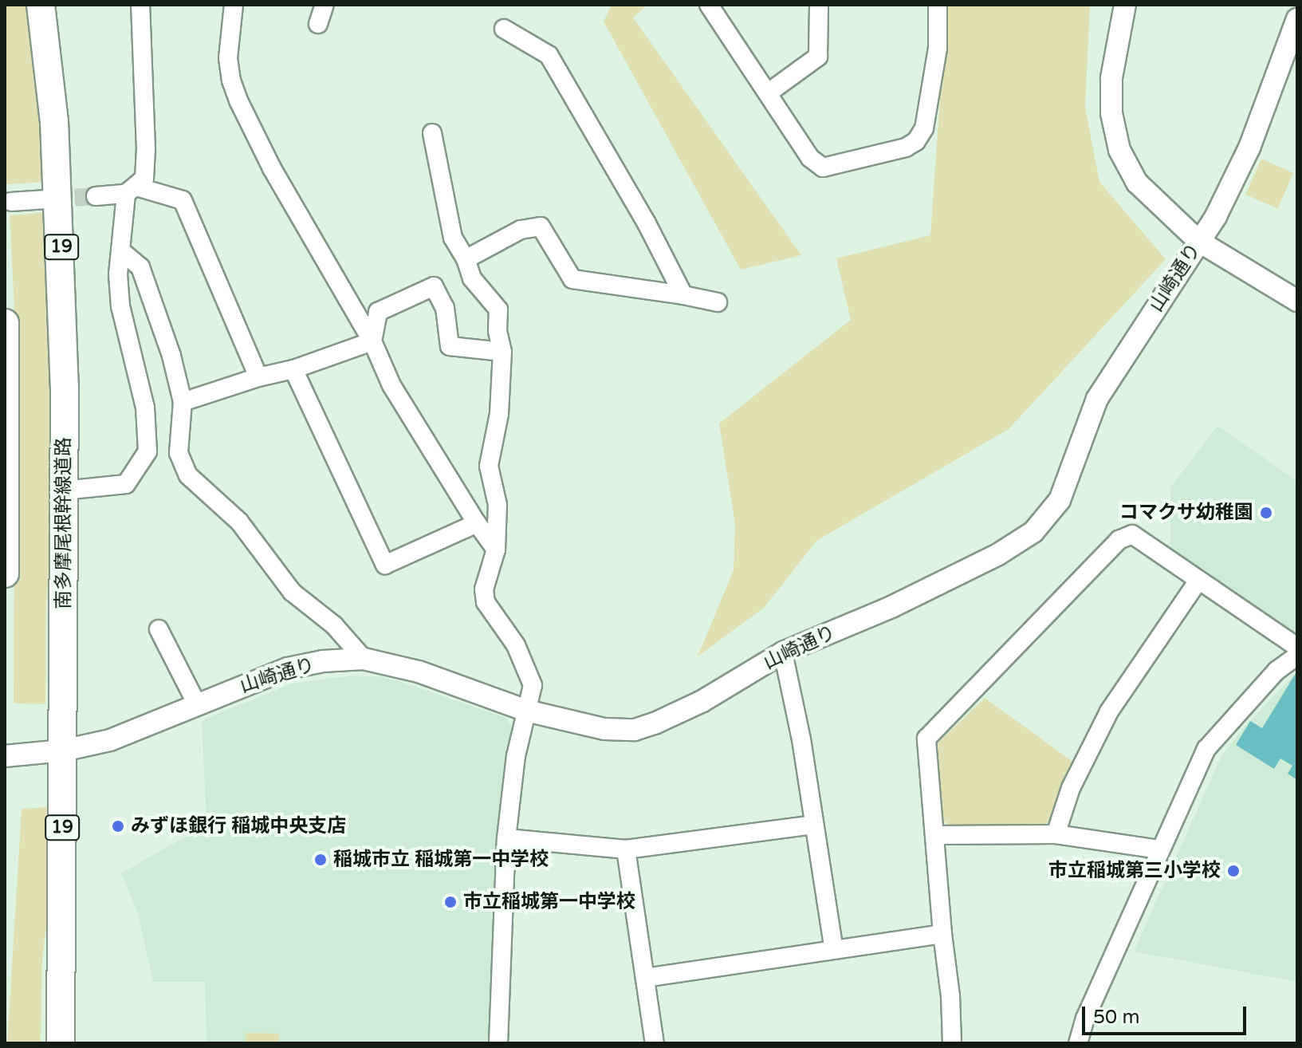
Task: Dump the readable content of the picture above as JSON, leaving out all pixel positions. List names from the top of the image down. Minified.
{"streets":{"main road":["19","南多摩尾根幹線道路"],"street":["山崎通り"]},"crossings":[["山崎通り","南多摩尾根幹線道路"]],"places":["コマクサ幼稚園","みずほ銀行 稲城中央支店","稲城市立 稲城第一中学校","市立稲城第三小学校","市立稲城第一中学校"],"scale_bar":"50 m"}
